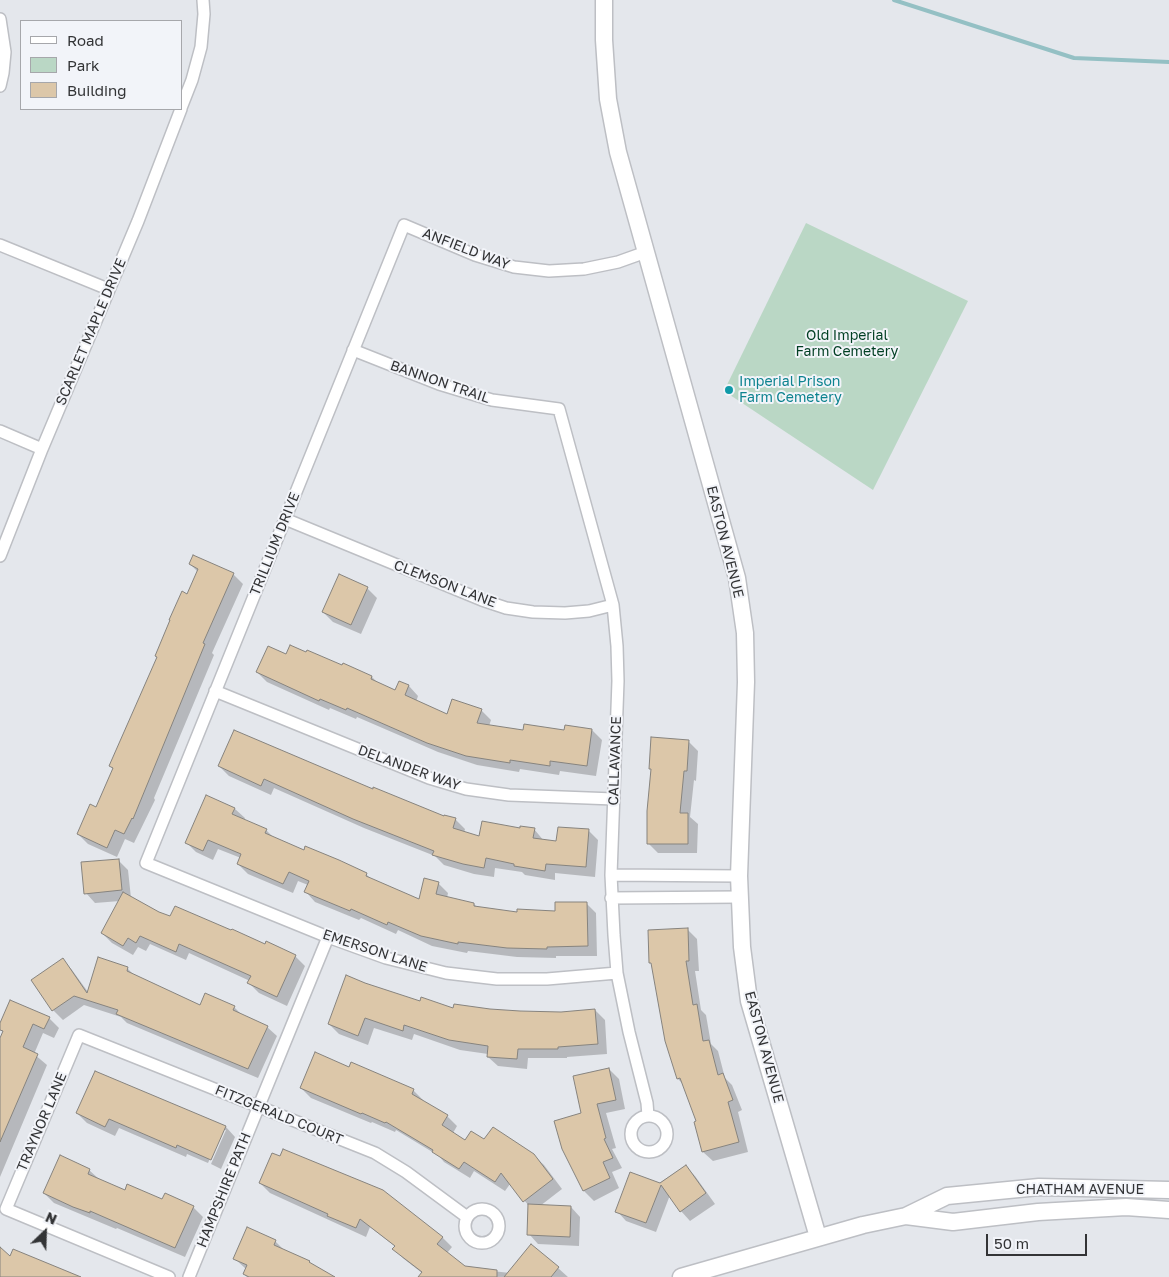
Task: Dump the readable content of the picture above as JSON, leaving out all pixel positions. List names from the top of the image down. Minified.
{"streets":{"street":["ANFIELD WAY","SCARLET MAPLE DRIVE","BANNON TRAIL","EASTON AVENUE","TRILLIUM DRIVE","CLEMSON LANE","CALLAVANCE","DELANDER WAY","EMERSON LANE","FITZGERALD COURT","TRAYNOR LANE","HAMPSHIRE PATH","CHATHAM AVENUE"]},"crossings":[["ANFIELD WAY","EASTON AVENUE"],["ANFIELD WAY","TRILLIUM DRIVE"],["BANNON TRAIL","TRILLIUM DRIVE"],["BANNON TRAIL","CALLAVANCE"],["EASTON AVENUE","CHATHAM AVENUE"],["TRILLIUM DRIVE","CLEMSON LANE"],["TRILLIUM DRIVE","DELANDER WAY"],["TRILLIUM DRIVE","EMERSON LANE"],["CLEMSON LANE","CALLAVANCE"],["CALLAVANCE","DELANDER WAY"],["CALLAVANCE","EMERSON LANE"],["EMERSON LANE","HAMPSHIRE PATH"],["FITZGERALD COURT","TRAYNOR LANE"],["FITZGERALD COURT","HAMPSHIRE PATH"]],"parks":["Old Imperial Farm Cemetery"],"places":["Imperial Prison Farm Cemetery"],"legend":["Road","Park","Building"],"scale_bar":"50 m","north":"top right"}
